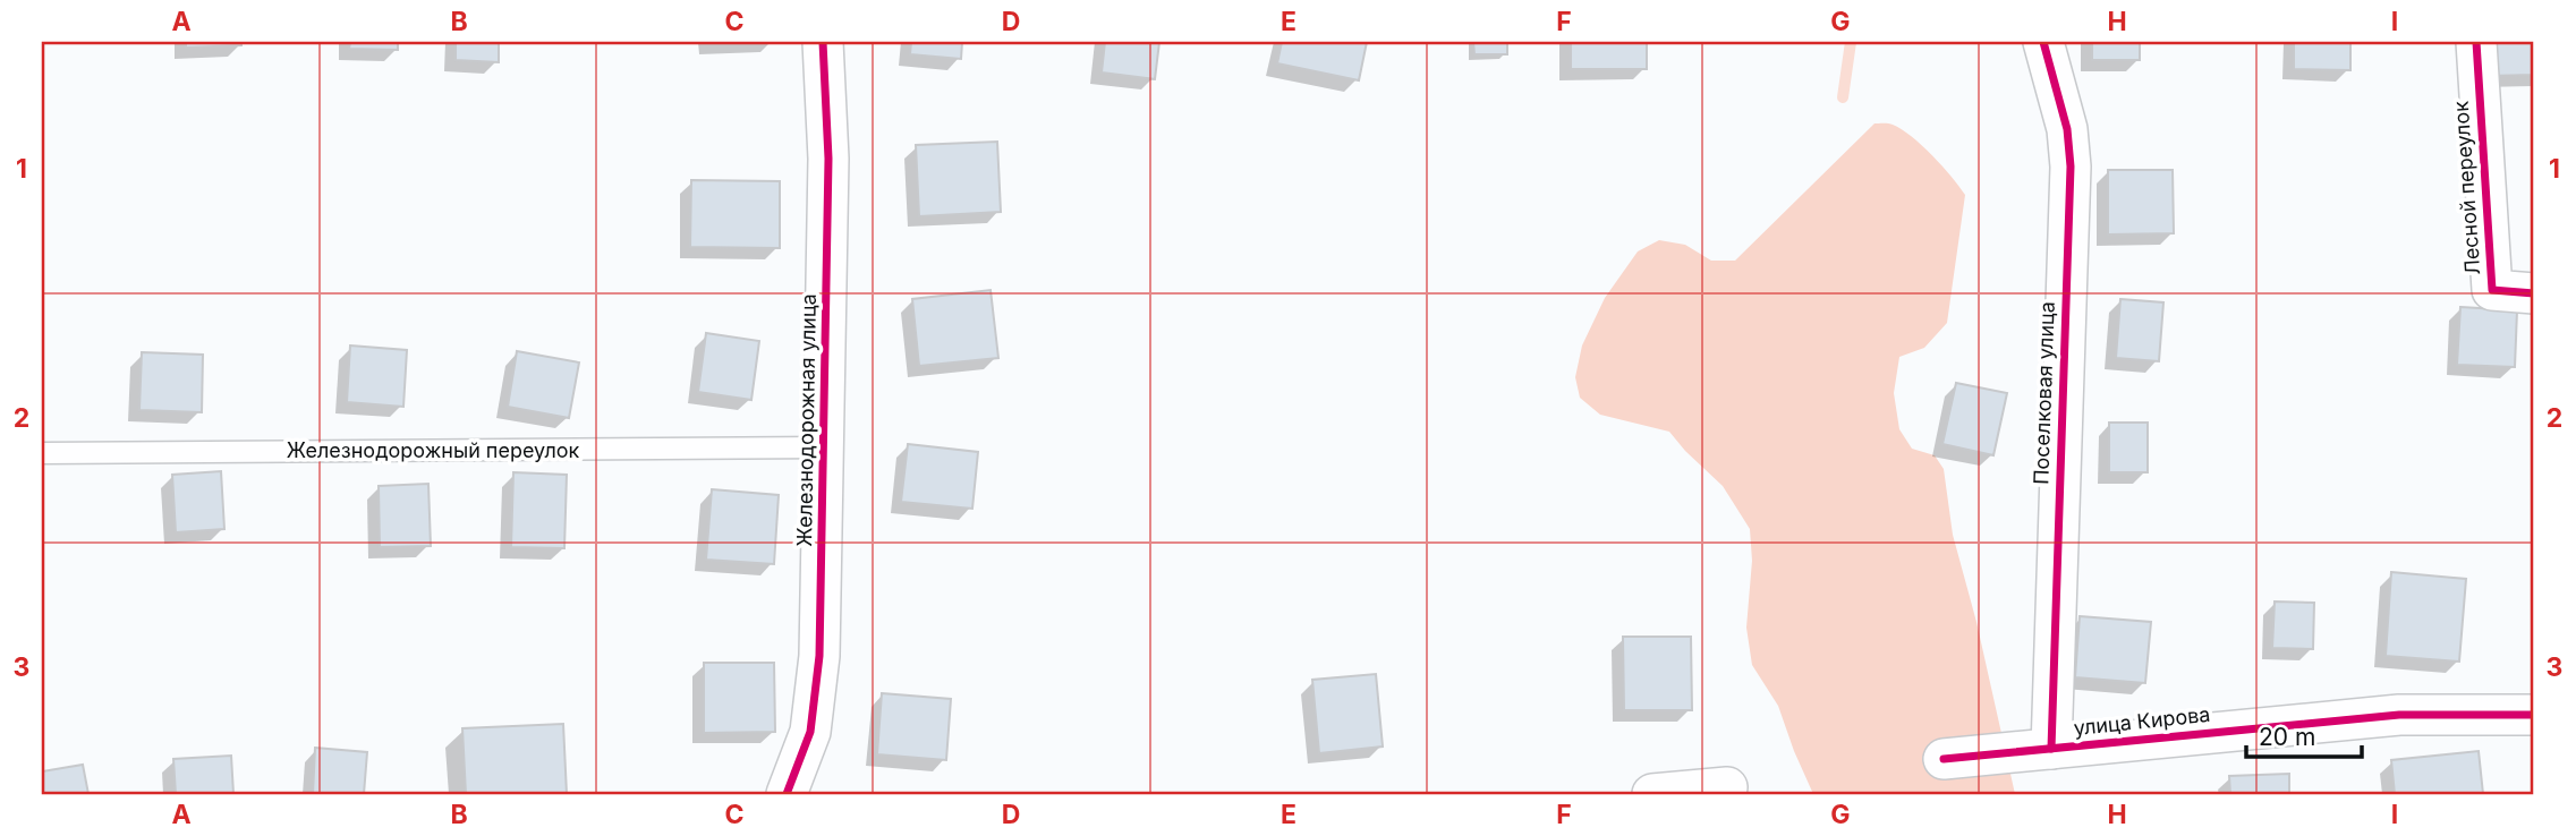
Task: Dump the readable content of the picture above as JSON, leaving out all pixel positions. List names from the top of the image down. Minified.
{"streets":{"street":["Лесной переулок","Поселковая улица","Железнодорожная улица","улица Кирова"],"lane":["Железнодорожный переулок"]},"crossings":[["Поселковая улица","улица Кирова"],["Железнодорожная улица","Железнодорожный переулок"]],"scale_bar":"20 m","grid":{"columns":["A","B","C","D","E","F","G","H","I"],"rows":["1","2","3"]}}
